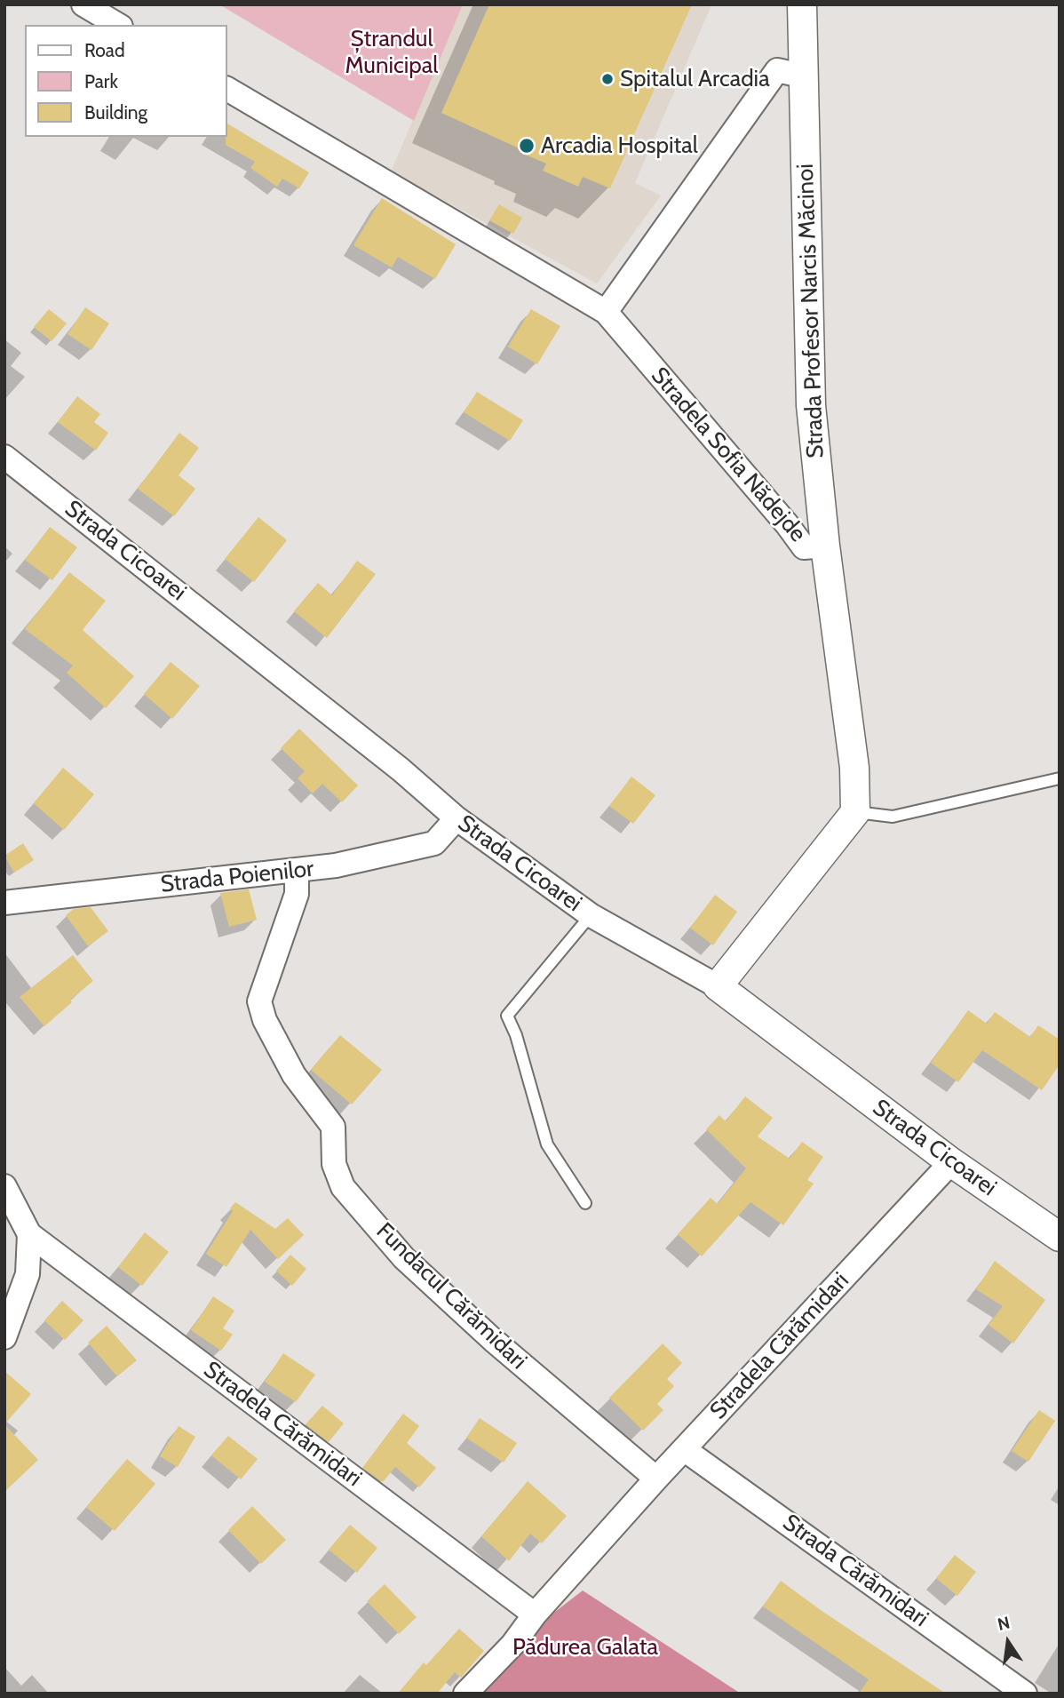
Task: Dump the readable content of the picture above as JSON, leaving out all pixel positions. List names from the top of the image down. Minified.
{"streets":{"street":["Strada Profesor Narcis Măcinoi","Stradela Sofia Nădejde","Strada Cicoarei","Strada Poienilor","Fundacul Cărămidari","Stradela Cărămidari","Strada Cărămidari"]},"crossings":[["Strada Profesor Narcis Măcinoi","Stradela Sofia Nădejde"],["Strada Cicoarei","Strada Poienilor"],["Strada Cicoarei","Stradela Cărămidari"],["Strada Poienilor","Fundacul Cărămidari"],["Fundacul Cărămidari","Stradela Cărămidari"],["Stradela Cărămidari","Strada Cărămidari"]],"parks":["Ștrandul Municipal","Pădurea Galata"],"places":["Spitalul Arcadia","Arcadia Hospital"],"legend":["Road","Park","Building"],"north":"top"}
